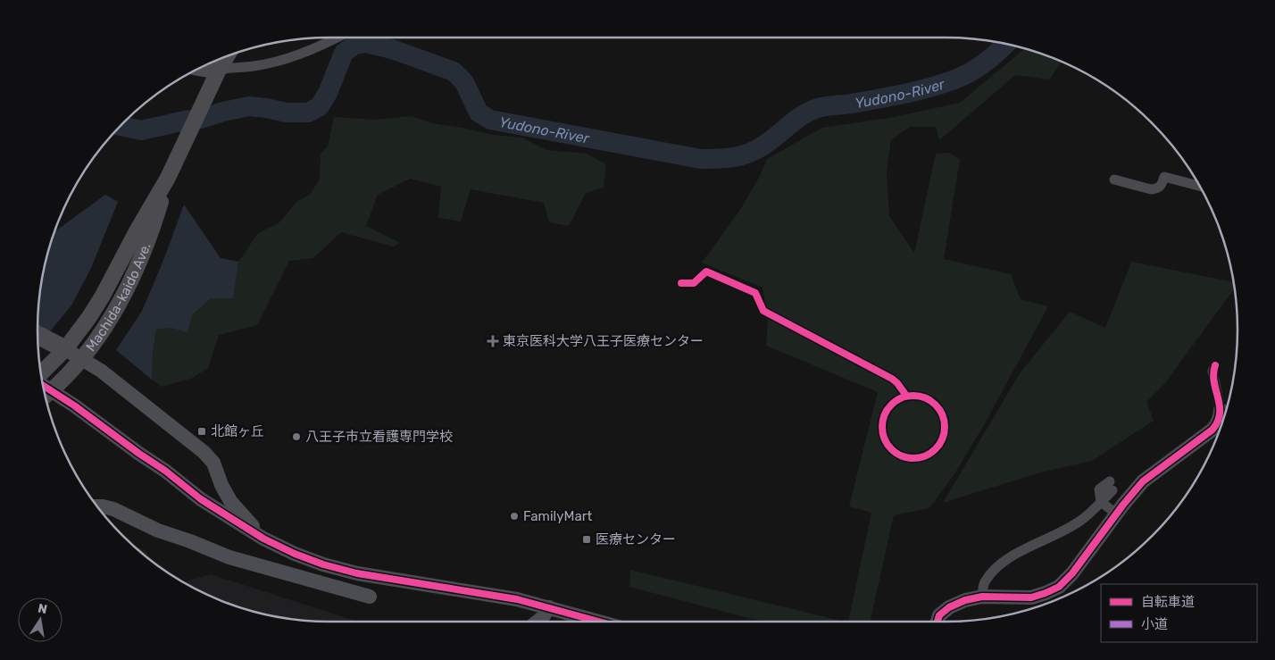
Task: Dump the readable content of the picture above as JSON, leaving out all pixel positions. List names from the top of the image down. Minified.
{"streets":{"main road":["Machida-kaido Ave."]},"water":["Yudono-River"],"places":{"health":["東京医科大学八王子医療センター"],"transit":["北館ヶ丘","医療センター"],"other":["八王子市立看護専門学校","FamilyMart"]},"legend":["自転車道","小道"],"north":"top"}
